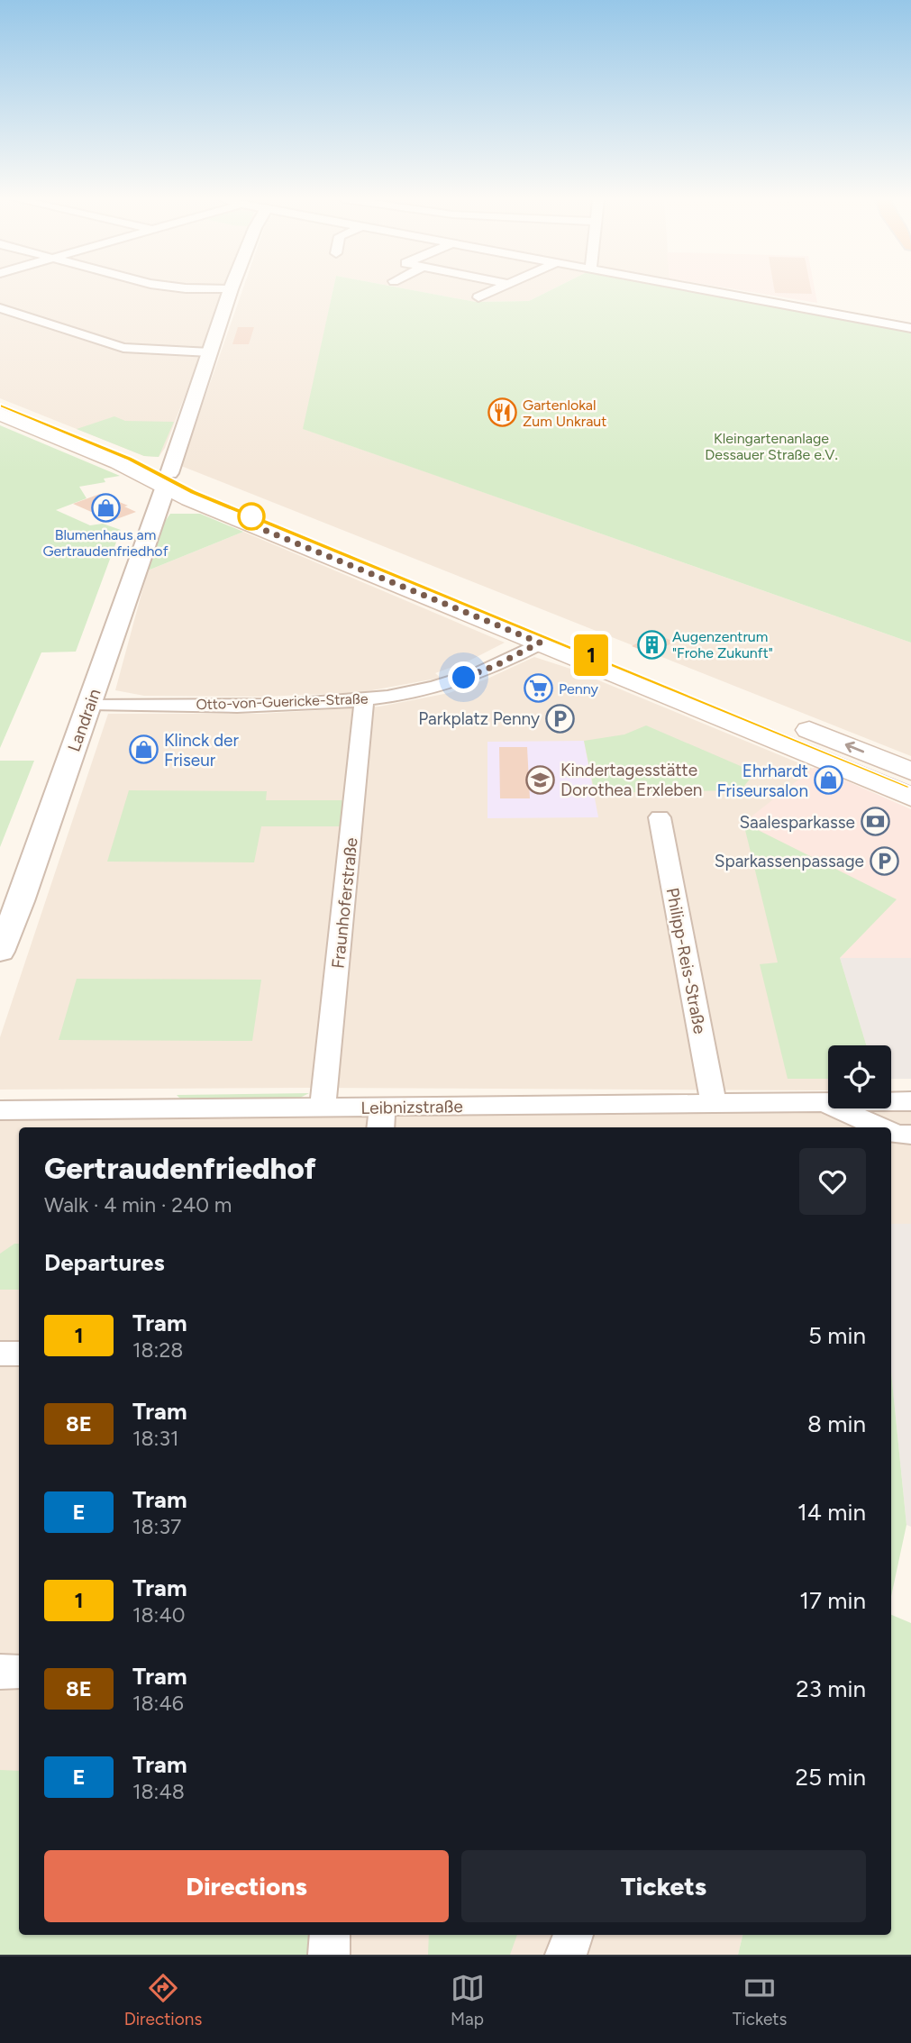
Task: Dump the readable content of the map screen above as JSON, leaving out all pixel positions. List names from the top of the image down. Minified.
{"streets":{"street":["Otto-von-Guericke-Straße","Landrain","Fraunhoferstraße","Philipp-Reis-Straße","Leibnizstraße"]},"crossings":[["Otto-von-Guericke-Straße","Landrain"],["Otto-von-Guericke-Straße","Fraunhoferstraße"],["Fraunhoferstraße","Leibnizstraße"],["Philipp-Reis-Straße","Leibnizstraße"]],"parks":["Kleingartenanlage Dessauer Straße e.V."],"places":{"restaurant":["Gartenlokal Zum Unkraut"],"shop":["Blumenhaus am Gertraudenfriedhof","Klinck der Friseur","Ehrhardt Friseursalon"],"building":["Augenzentrum \"Frohe Zukunft\""],"supermarket":["Penny"],"parking":["Parkplatz Penny","Sparkassenpassage"],"school or university":["Kindertagesstätte Dorothea Erxleben"],"bank":["Saalesparkasse"]},"lines":["tram line 1"],"page":{"on_map":"1","heading":[["Gertraudenfriedhof","Walk · 4 min · 240 m"],"Departures"],"list":[{"mark":"1","name":"Tram","note":"18:28","value":"5 min"},{"mark":"8E","name":"Tram","note":"18:31","value":"8 min"},{"mark":"E","name":"Tram","note":"18:37","value":"14 min"},{"mark":"1","name":"Tram","note":"18:40","value":"17 min"},{"mark":"8E","name":"Tram","note":"18:46","value":"23 min"},{"mark":"E","name":"Tram","note":"18:48","value":"25 min"}],"buttons":["Directions","Tickets"],"tabs":["Directions","Map","Tickets"]}}
